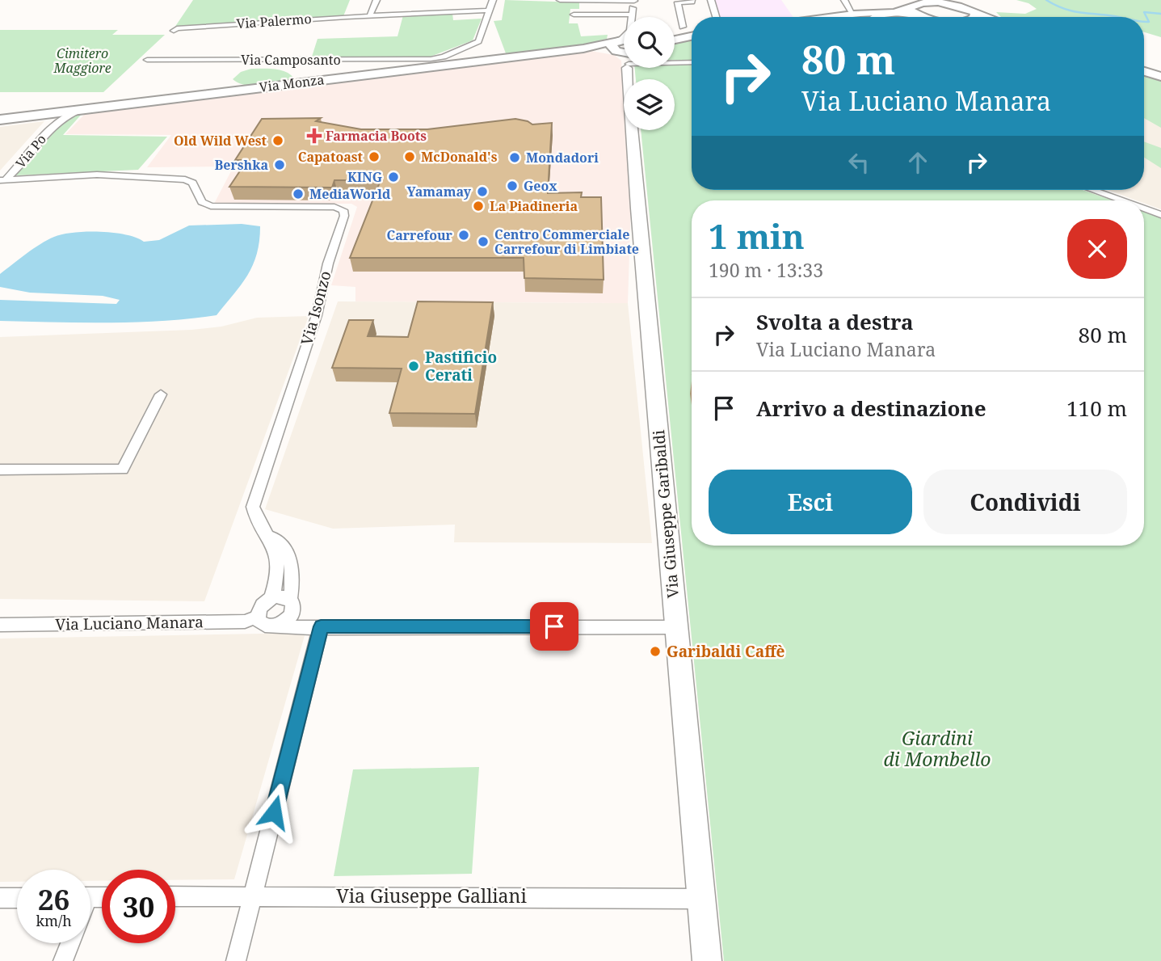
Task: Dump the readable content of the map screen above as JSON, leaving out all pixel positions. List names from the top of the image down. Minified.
{"streets":{"main road":["Via Monza"],"street":["Via Palermo","Via Camposanto","Via Po","Via Isonzo","Via Giuseppe Garibaldi","Via Luciano Manara","Via Giuseppe Galliani"]},"crossings":[["Via Palermo","Via Camposanto"],["Via Monza","Via Po"],["Via Po","Via Isonzo"],["Via Isonzo","Via Luciano Manara"],["Via Giuseppe Garibaldi","Via Giuseppe Galliani"]],"parks":["Cimitero Maggiore","Giardini di Mombello"],"places":{"health":["Farmacia Boots"],"other":["Old Wild West","Capatoast","McDonald's","Mondadori","Bershka","KING","Geox","Yamamay","MediaWorld","La Piadineria","Carrefour","Centro Commerciale Carrefour di Limbiate","Pastificio Cerati","Garibaldi Caffè"]},"page":{"turn":["80 m","Via Luciano Manara"],"heading":["1 min","190 m · 13:33"],"list":[{"name":"Svolta a destra","note":"Via Luciano Manara","value":"80 m"},{"name":"Arrivo a destinazione","value":"110 m"}],"buttons":["Esci","Condividi"],"speed":"26 km/h","limit":"30"}}
